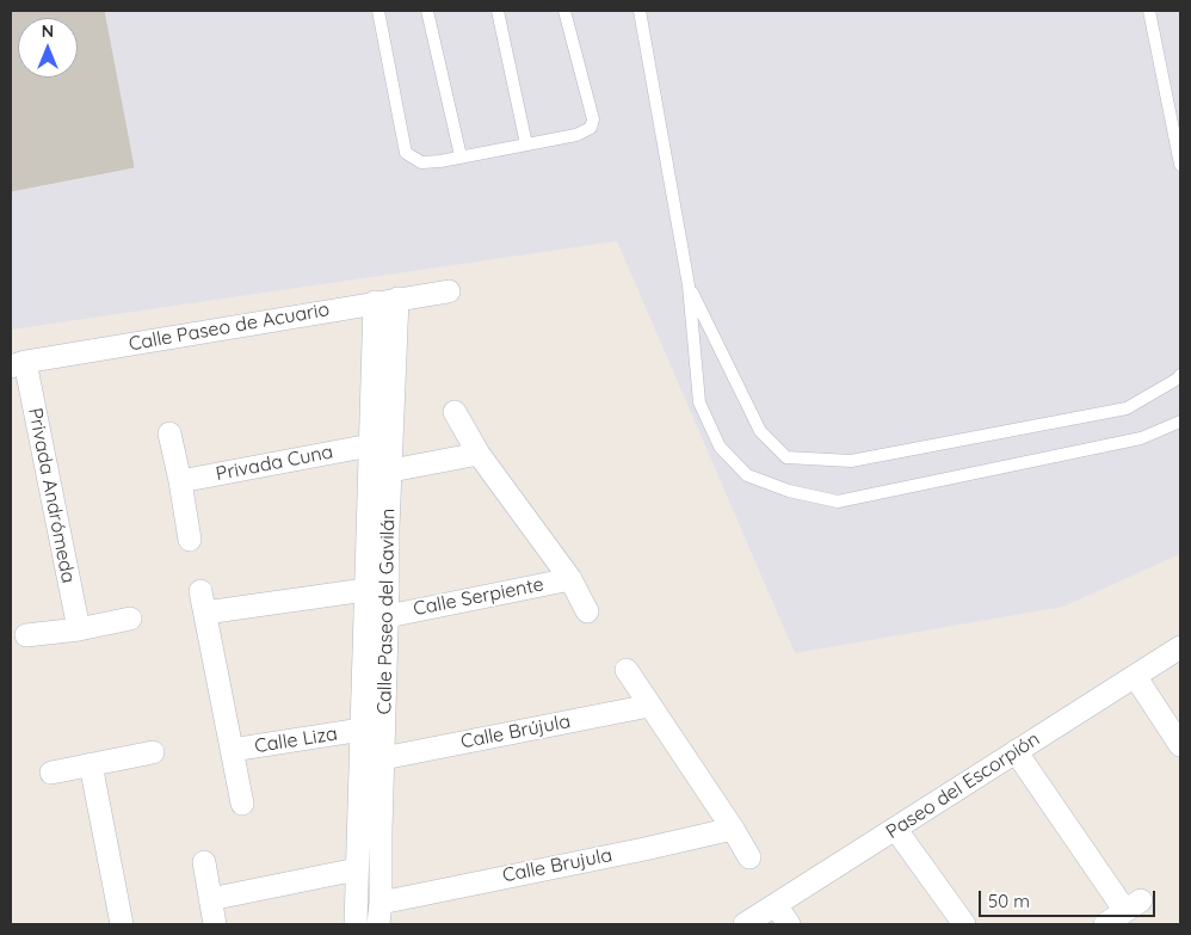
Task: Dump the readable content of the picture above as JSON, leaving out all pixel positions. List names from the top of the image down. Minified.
{"streets":{"street":["Calle Paseo de Acuario","Privada Cuna","Privada Andrómeda","Calle Serpiente","Calle Paseo del Gavilán","Calle Brújula","Calle Liza","Paseo del Escorpión","Calle Brujula"]},"crossings":[["Calle Paseo de Acuario","Privada Andrómeda"],["Calle Paseo de Acuario","Calle Paseo del Gavilán"],["Privada Cuna","Calle Paseo del Gavilán"],["Calle Serpiente","Calle Paseo del Gavilán"],["Calle Paseo del Gavilán","Calle Brújula"],["Calle Paseo del Gavilán","Calle Liza"],["Calle Paseo del Gavilán","Calle Brujula"]],"scale_bar":"50 m","north":"top"}
